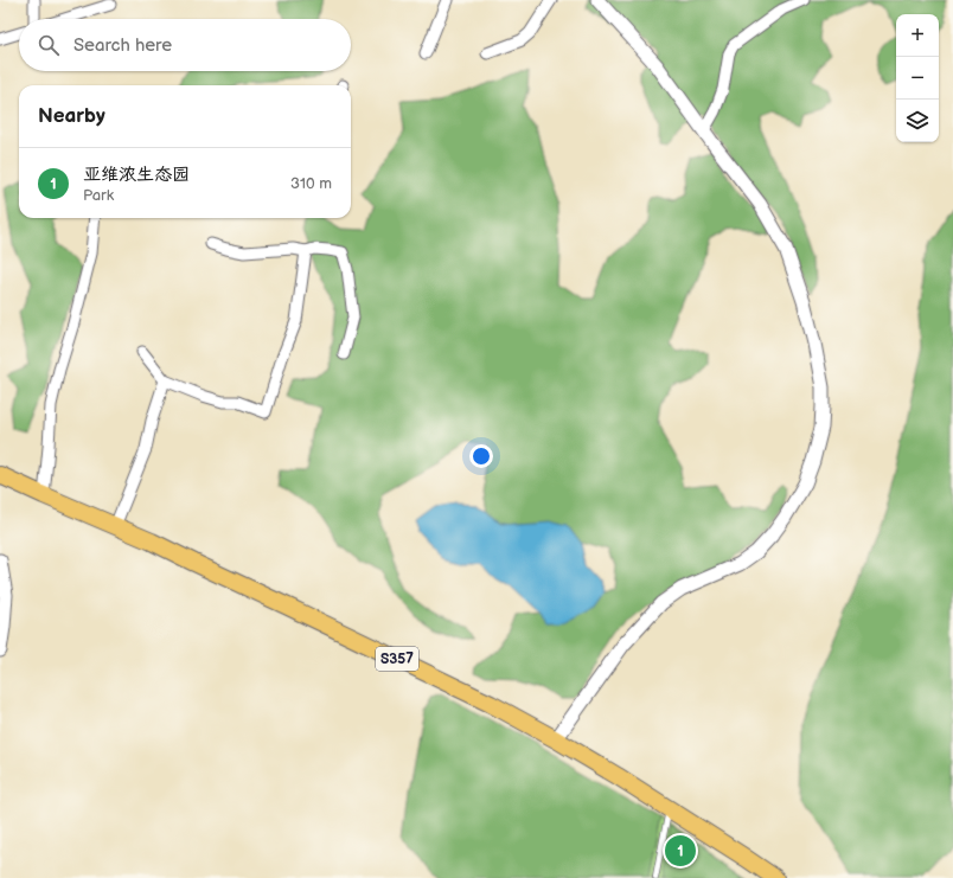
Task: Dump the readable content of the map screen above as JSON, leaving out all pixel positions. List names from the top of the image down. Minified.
{"streets":{"main road":["S357"]},"page":{"map_buttons":["+","−"],"search":"Search here","heading":"Nearby","list":[{"mark":"1","name":"亚维浓生态园","note":"Park","value":"310 m"}],"pins":"1"}}
